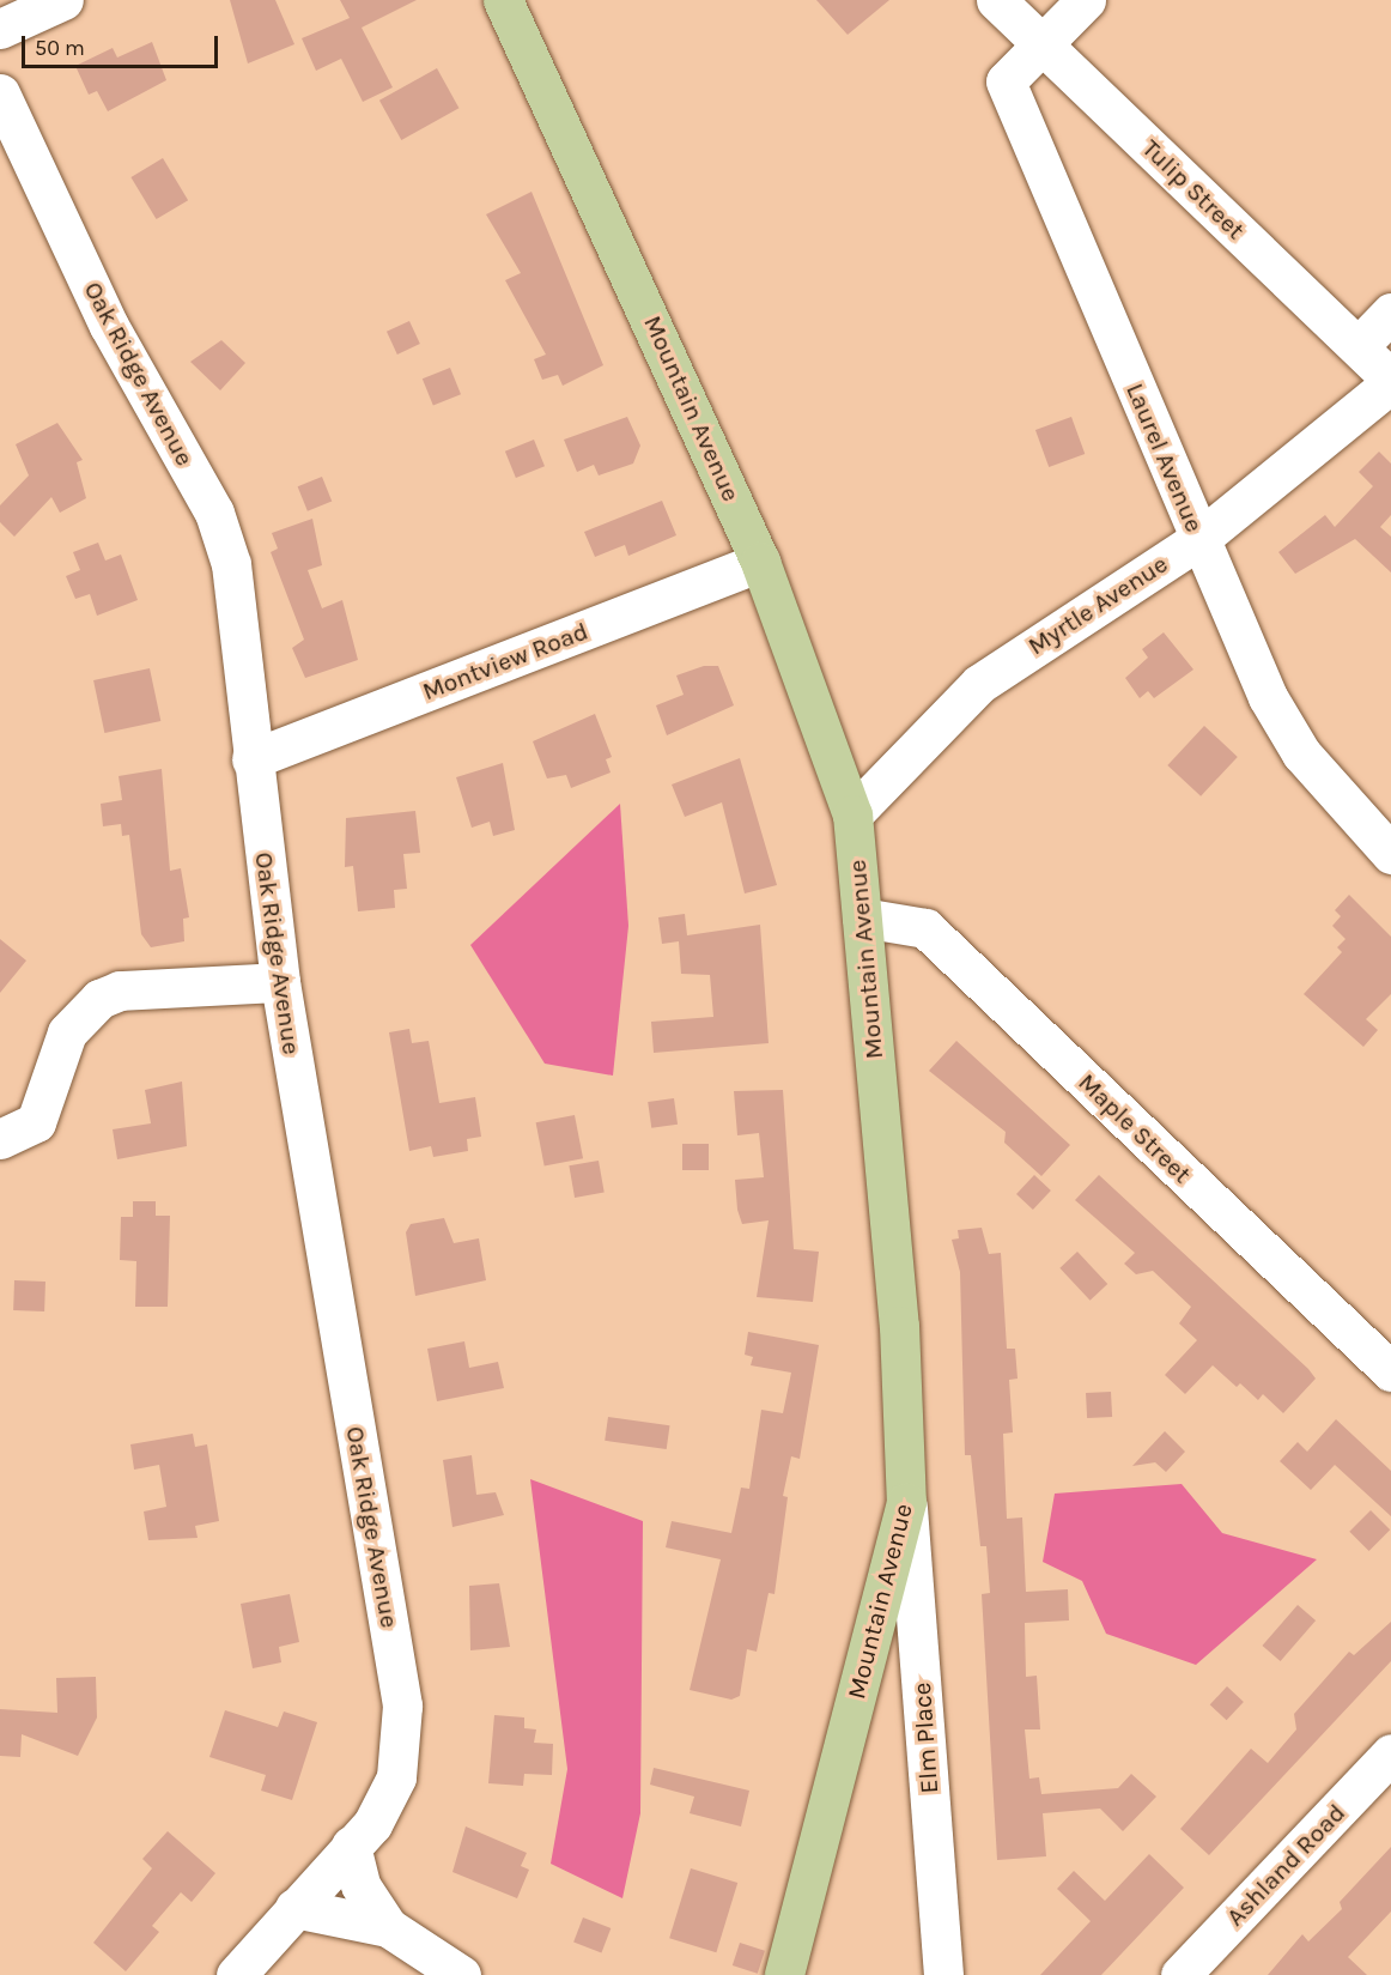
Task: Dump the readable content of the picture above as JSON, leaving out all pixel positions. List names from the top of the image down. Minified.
{"streets":{"main road":["Mountain Avenue"],"street":["Tulip Street","Oak Ridge Avenue","Laurel Avenue","Myrtle Avenue","Montview Road","Maple Street","Elm Place","Ashland Road"]},"crossings":[["Tulip Street","Laurel Avenue"],["Tulip Street","Myrtle Avenue"],["Oak Ridge Avenue","Montview Road"],["Mountain Avenue","Myrtle Avenue"],["Mountain Avenue","Montview Road"],["Mountain Avenue","Maple Street"],["Mountain Avenue","Elm Place"],["Laurel Avenue","Myrtle Avenue"]],"scale_bar":"50 m"}
